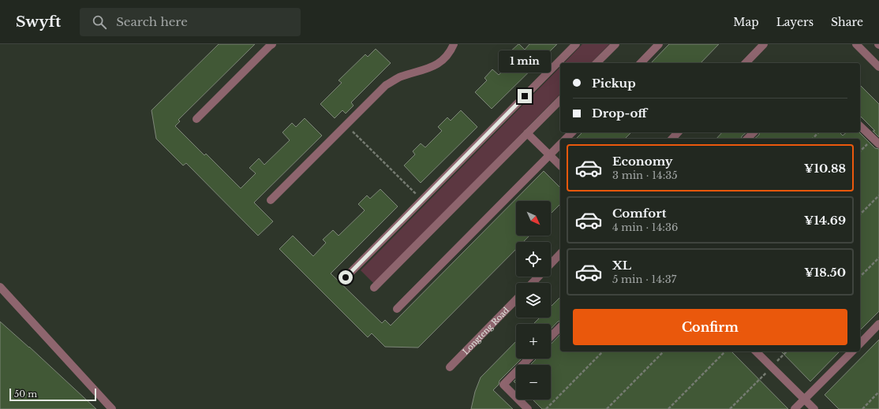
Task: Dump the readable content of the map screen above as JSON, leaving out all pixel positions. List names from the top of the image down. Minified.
{"streets":{"street":["Longteng Road"]},"scale_bar":"50 m","north":"bottom right","page":{"header":"Swyft","search":"Search here","nav":["Map","Layers","Share"],"bubble":"1 min","banner":["Pickup","Drop-off"],"list":[{"name":"Economy","note":"3 min · 14:35","value":"¥10.88"},{"name":"Comfort","note":"4 min · 14:36","value":"¥14.69"},{"name":"XL","note":"5 min · 14:37","value":"¥18.50"}],"map_buttons":["+","−"],"buttons":"Confirm","scale":"50 m"}}
